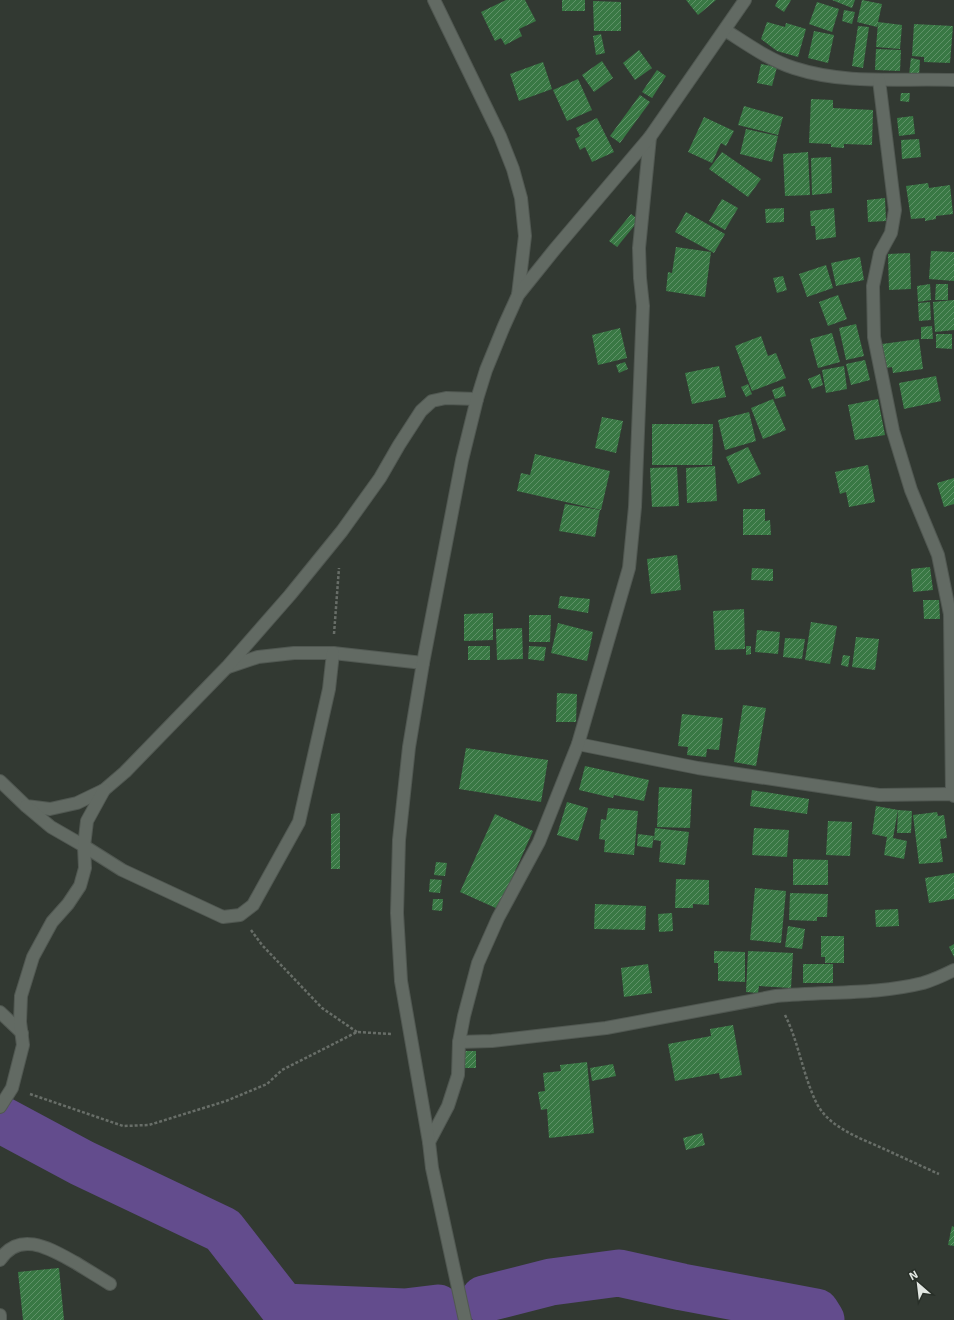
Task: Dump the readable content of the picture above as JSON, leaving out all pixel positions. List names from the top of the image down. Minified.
{"north":"top left"}
